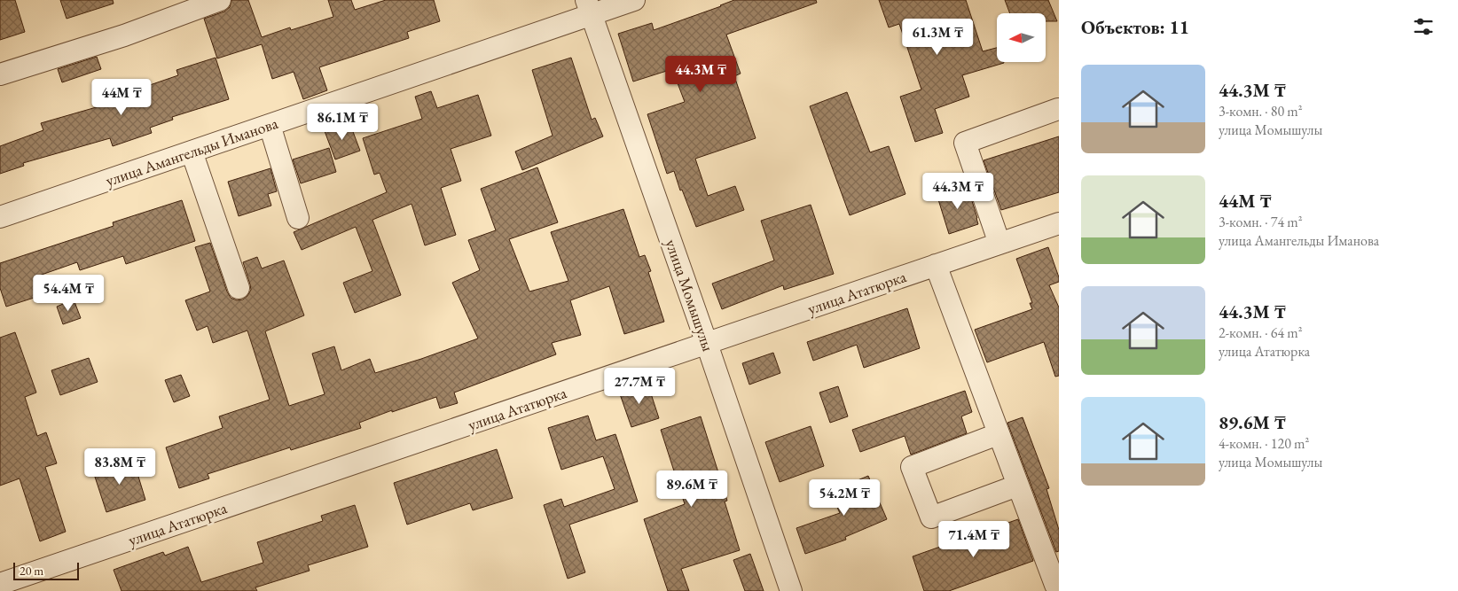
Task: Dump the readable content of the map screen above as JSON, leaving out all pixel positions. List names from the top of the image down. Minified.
{"streets":{"street":["улица Амангельды Иманова","улица Ататюрка","улица Момышулы"]},"crossings":[["улица Амангельды Иманова","улица Момышулы"],["улица Ататюрка","улица Момышулы"]],"scale_bar":"20 m","north":"left","page":{"heading":"Объектов: 11","price":["61.3M ₸","44.3M ₸","44M ₸","86.1M ₸","44.3M ₸","54.4M ₸","27.7M ₸","83.8M ₸","89.6M ₸","54.2M ₸","71.4M ₸"],"list":[{"name":"44.3M ₸","note":"3-комн. · 80 m² · улица Момышулы"},{"name":"44M ₸","note":"3-комн. · 74 m² · улица Амангельды Иманова"},{"name":"44.3M ₸","note":"2-комн. · 64 m² · улица Ататюрка"},{"name":"89.6M ₸","note":"4-комн. · 120 m² · улица Момышулы"}],"scale":"20 m"}}
